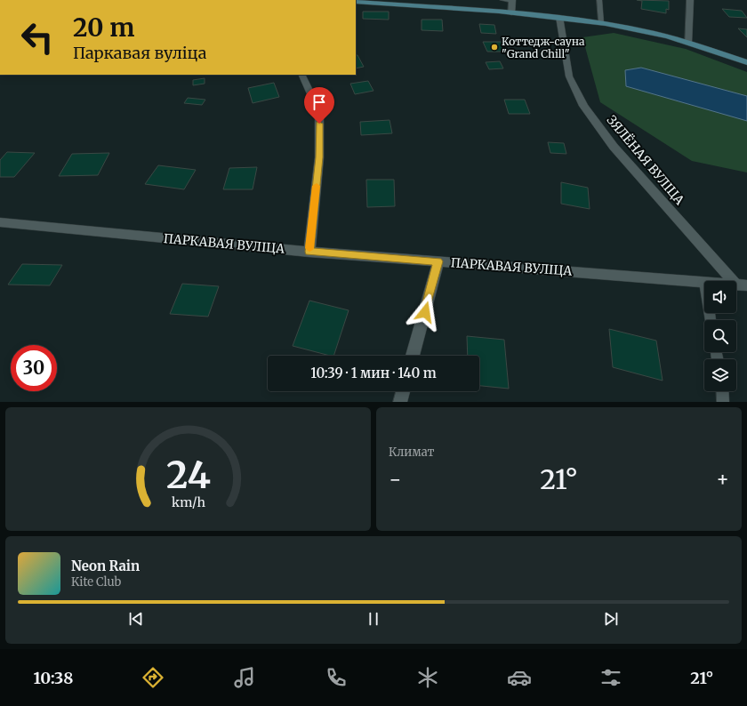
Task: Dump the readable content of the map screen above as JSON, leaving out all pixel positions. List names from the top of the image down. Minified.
{"streets":{"street":["ЗЯЛЁНАЯ ВУЛІЦА","ПАРКАВАЯ ВУЛІЦА"]},"places":["Коттедж-сауна \"Grand Chill\""],"page":{"turn":["20 m","Паркавая вуліца"],"limit":"30","trip":"10:39 · 1 мин · 140 m","tile":"Климат","heat":["−","21°","+"],"song":["Neon Rain","Kite Club"],"tabs":["10:38","21°"],"gauge":["24","km/h"]}}
